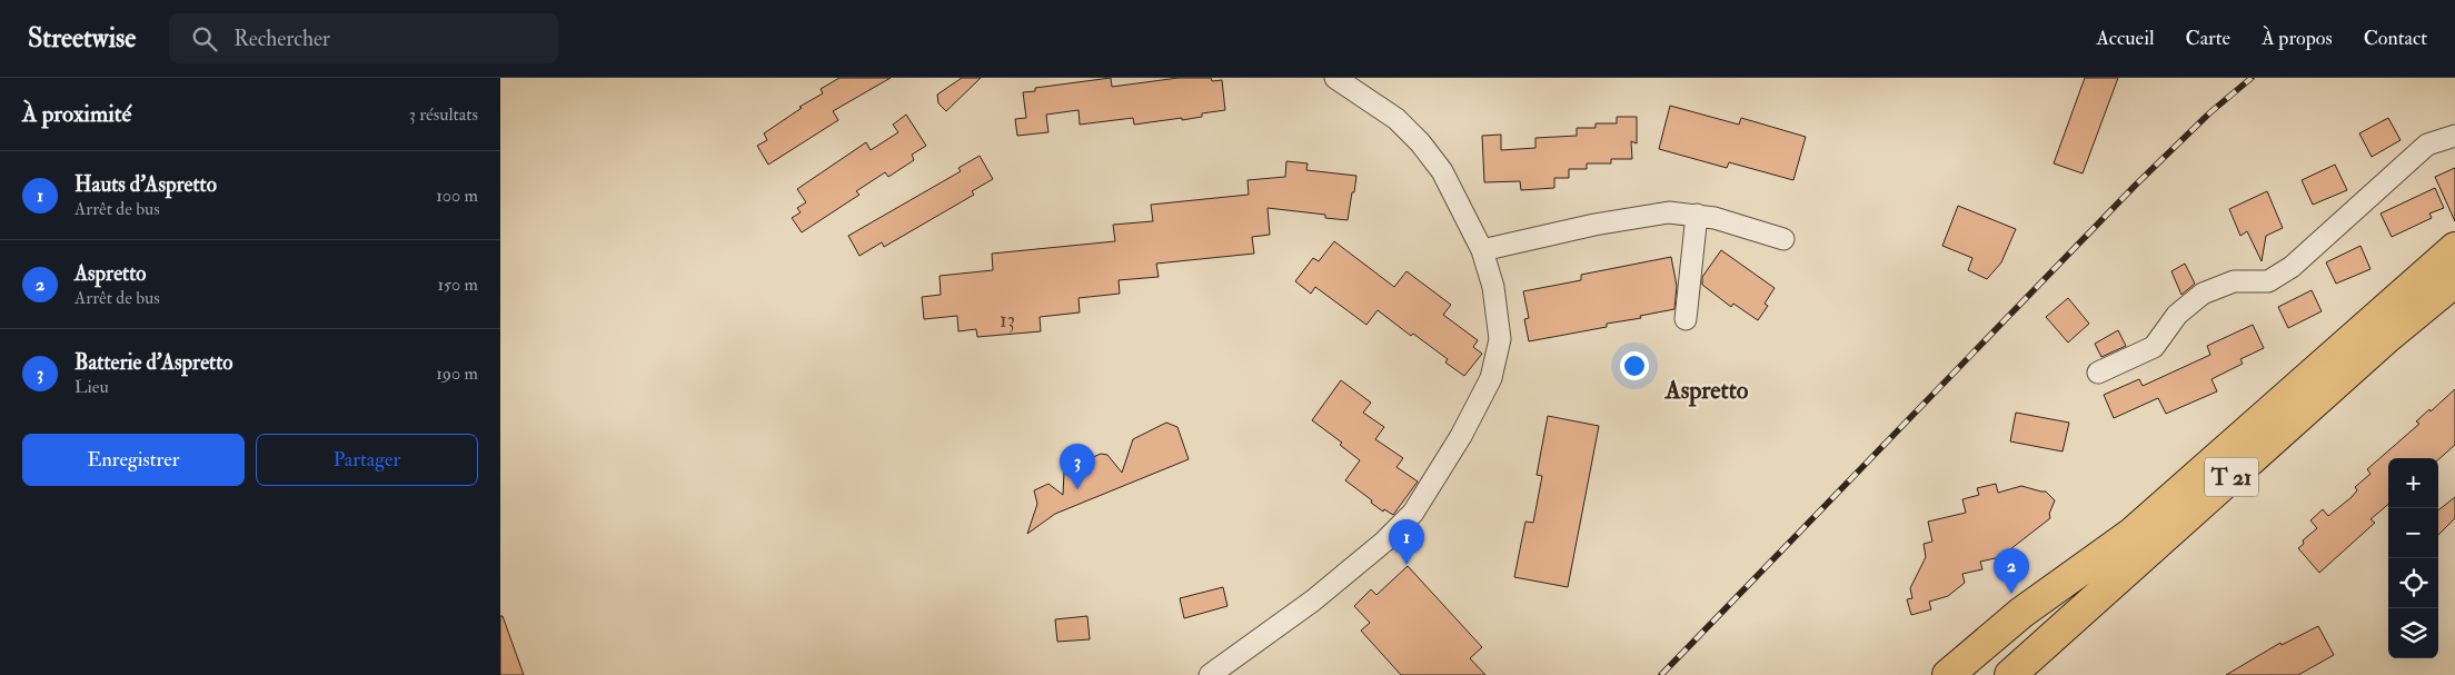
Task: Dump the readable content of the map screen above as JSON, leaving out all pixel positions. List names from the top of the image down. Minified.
{"streets":{"main road":["T 21"]},"districts":["Aspretto"],"house_numbers":["13"],"page":{"header":"Streetwise","search":"Rechercher","nav":["Accueil","Carte","À propos","Contact"],"heading":["À proximité","3 résultats"],"list":[{"mark":"1","name":"Hauts d'Aspretto","note":"Arrêt de bus","value":"100 m"},{"mark":"2","name":"Aspretto","note":"Arrêt de bus","value":"150 m"},{"mark":"3","name":"Batterie d'Aspretto","note":"Lieu","value":"190 m"}],"buttons":["Enregistrer","Partager"],"pins":["3","1","2"],"map_buttons":["+","−"]}}
